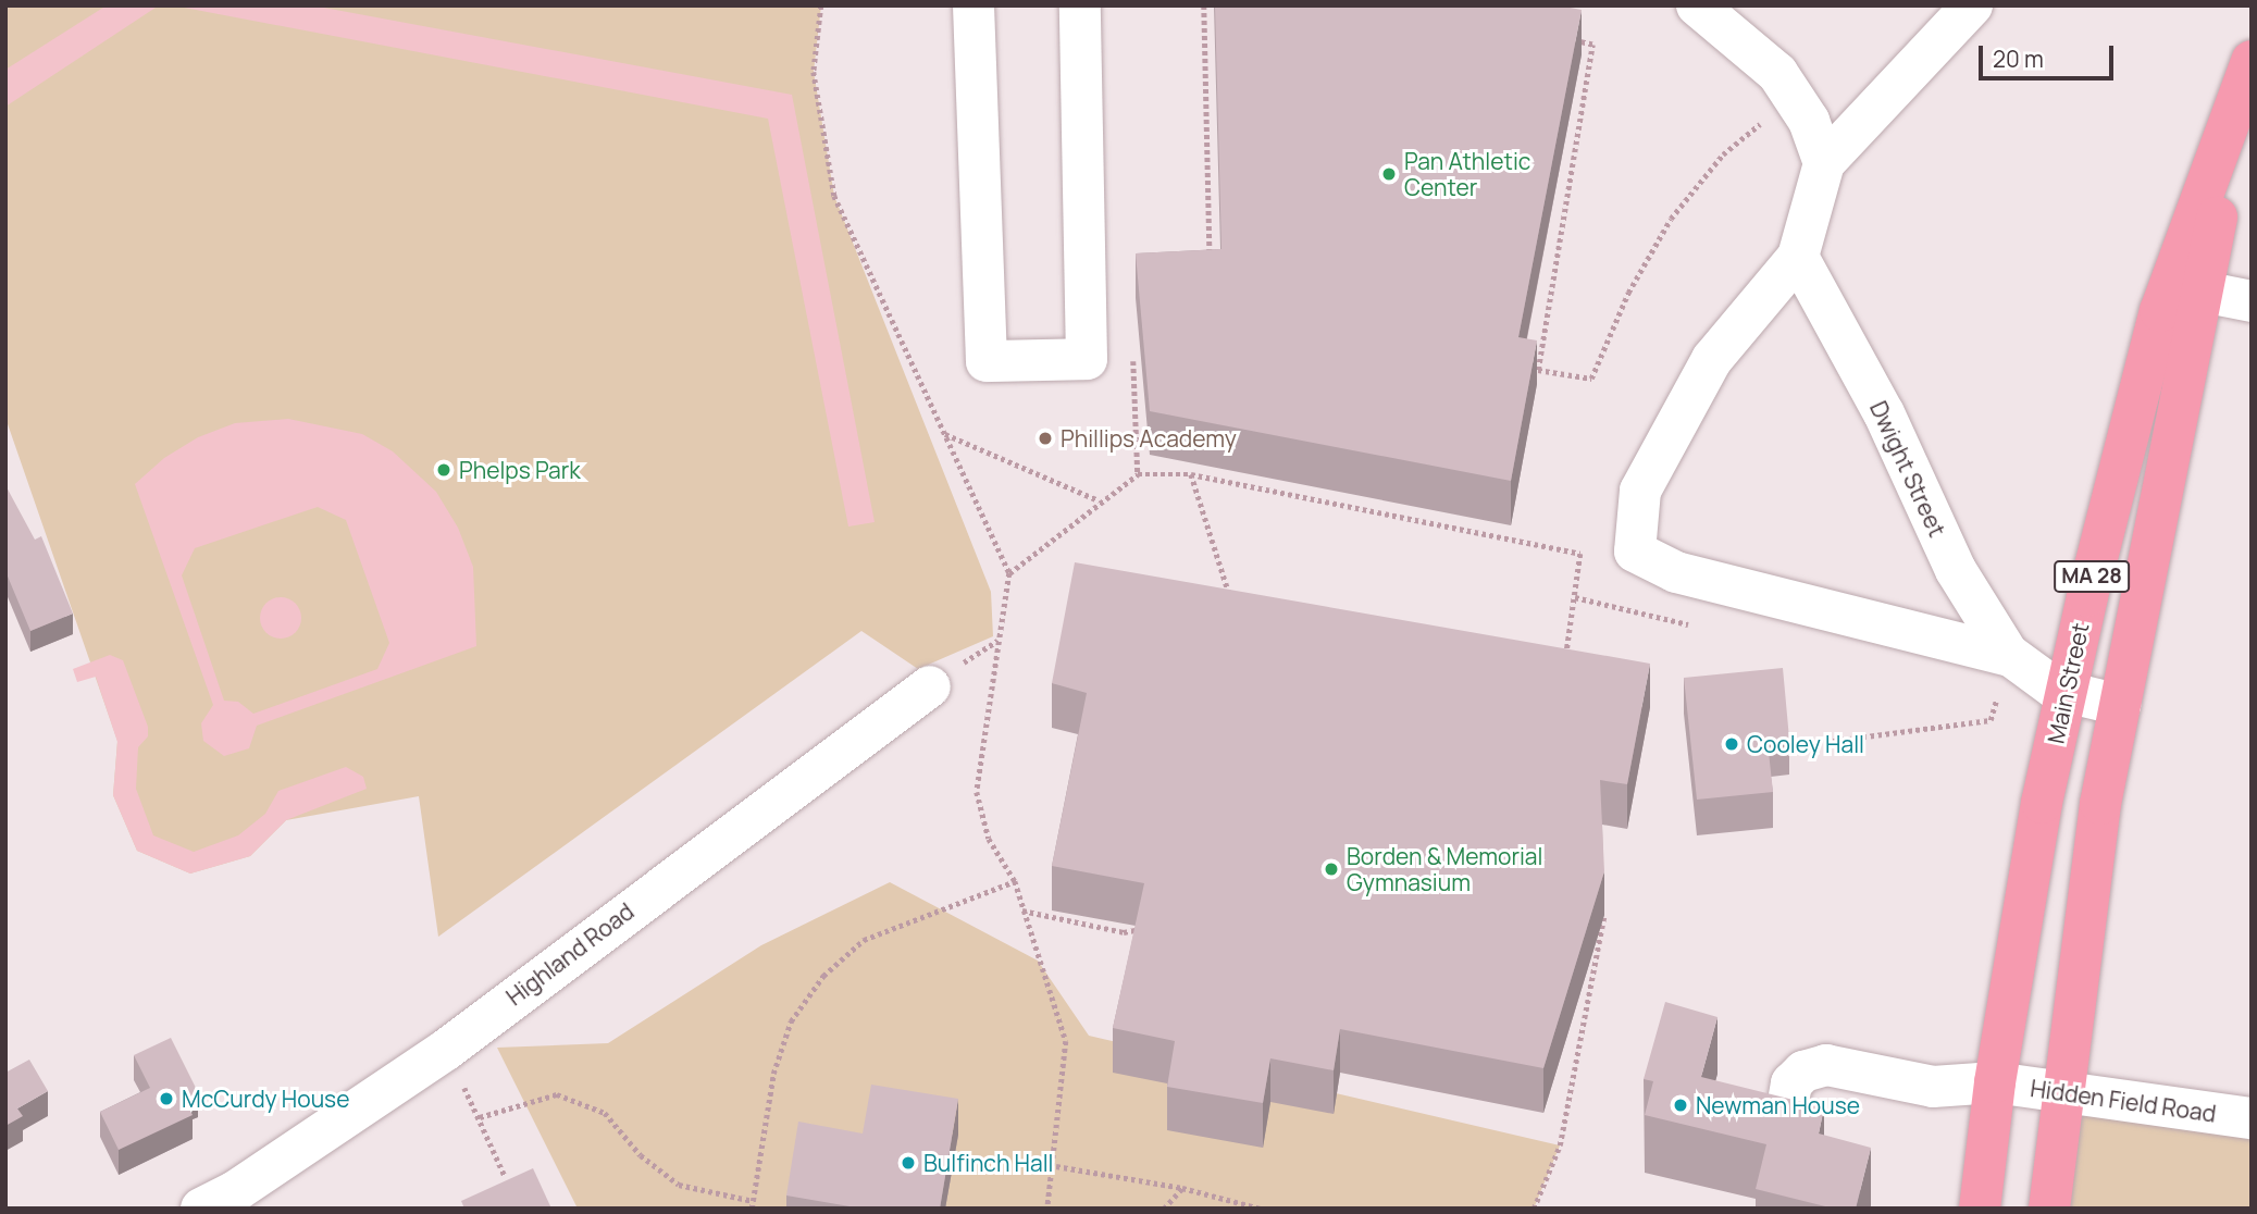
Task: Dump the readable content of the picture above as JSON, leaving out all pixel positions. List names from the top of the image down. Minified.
{"streets":{"main road":["MA 28","Main Street"],"street":["Dwight Street","Highland Road","Hidden Field Road"]},"crossings":[["Dwight Street","Main Street"],["Main Street","Hidden Field Road"]],"places":["Pan Athletic Center","Phillips Academy","Phelps Park","Cooley Hall","Borden & Memorial Gymnasium","McCurdy House","Newman House","Bulfinch Hall"],"scale_bar":"20 m"}
